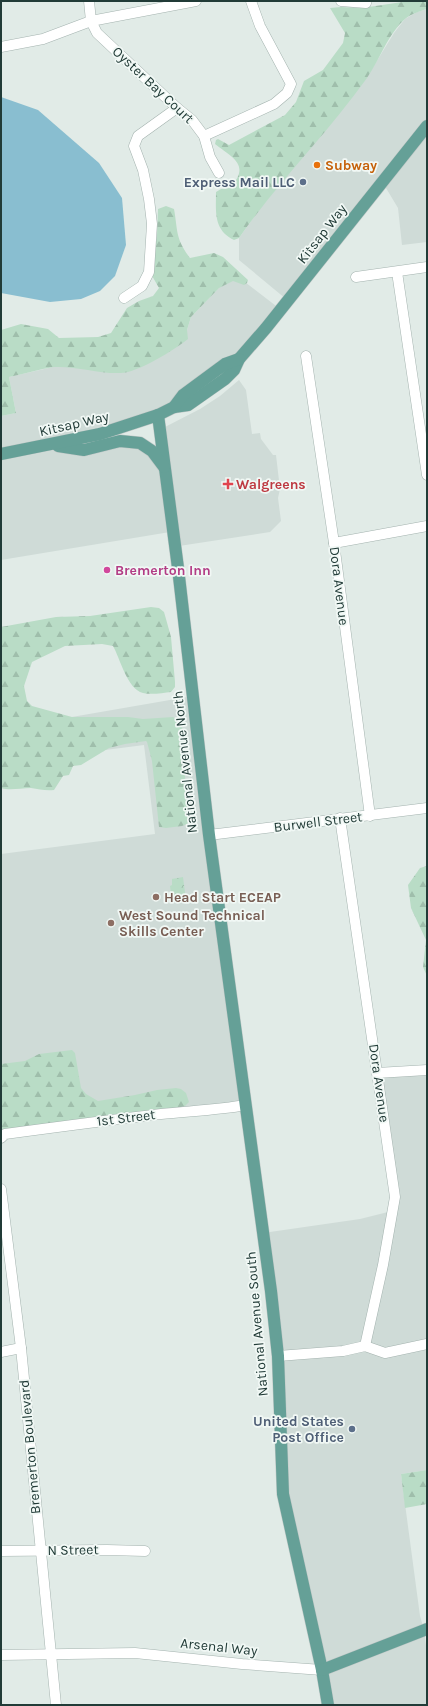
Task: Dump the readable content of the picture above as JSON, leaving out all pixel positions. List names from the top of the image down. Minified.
{"streets":{"main road":["Kitsap Way","National Avenue North","National Avenue South","Arsenal Way"],"street":["Oyster Bay Court","Dora Avenue","Burwell Street","1st Street","Bremerton Boulevard","N Street"]},"crossings":[["Kitsap Way","National Avenue North"],["Dora Avenue","Burwell Street"],["National Avenue North","Burwell Street"],["National Avenue North","1st Street"],["National Avenue North","National Avenue South"],["1st Street","National Avenue South"],["National Avenue South","Arsenal Way"],["Bremerton Boulevard","N Street"],["Bremerton Boulevard","Arsenal Way"]],"places":{"other":["Subway","Express Mail LLC","Bremerton Inn","Head Start ECEAP","West Sound Technical Skills Center","United States Post Office"],"health":["Walgreens"]}}
